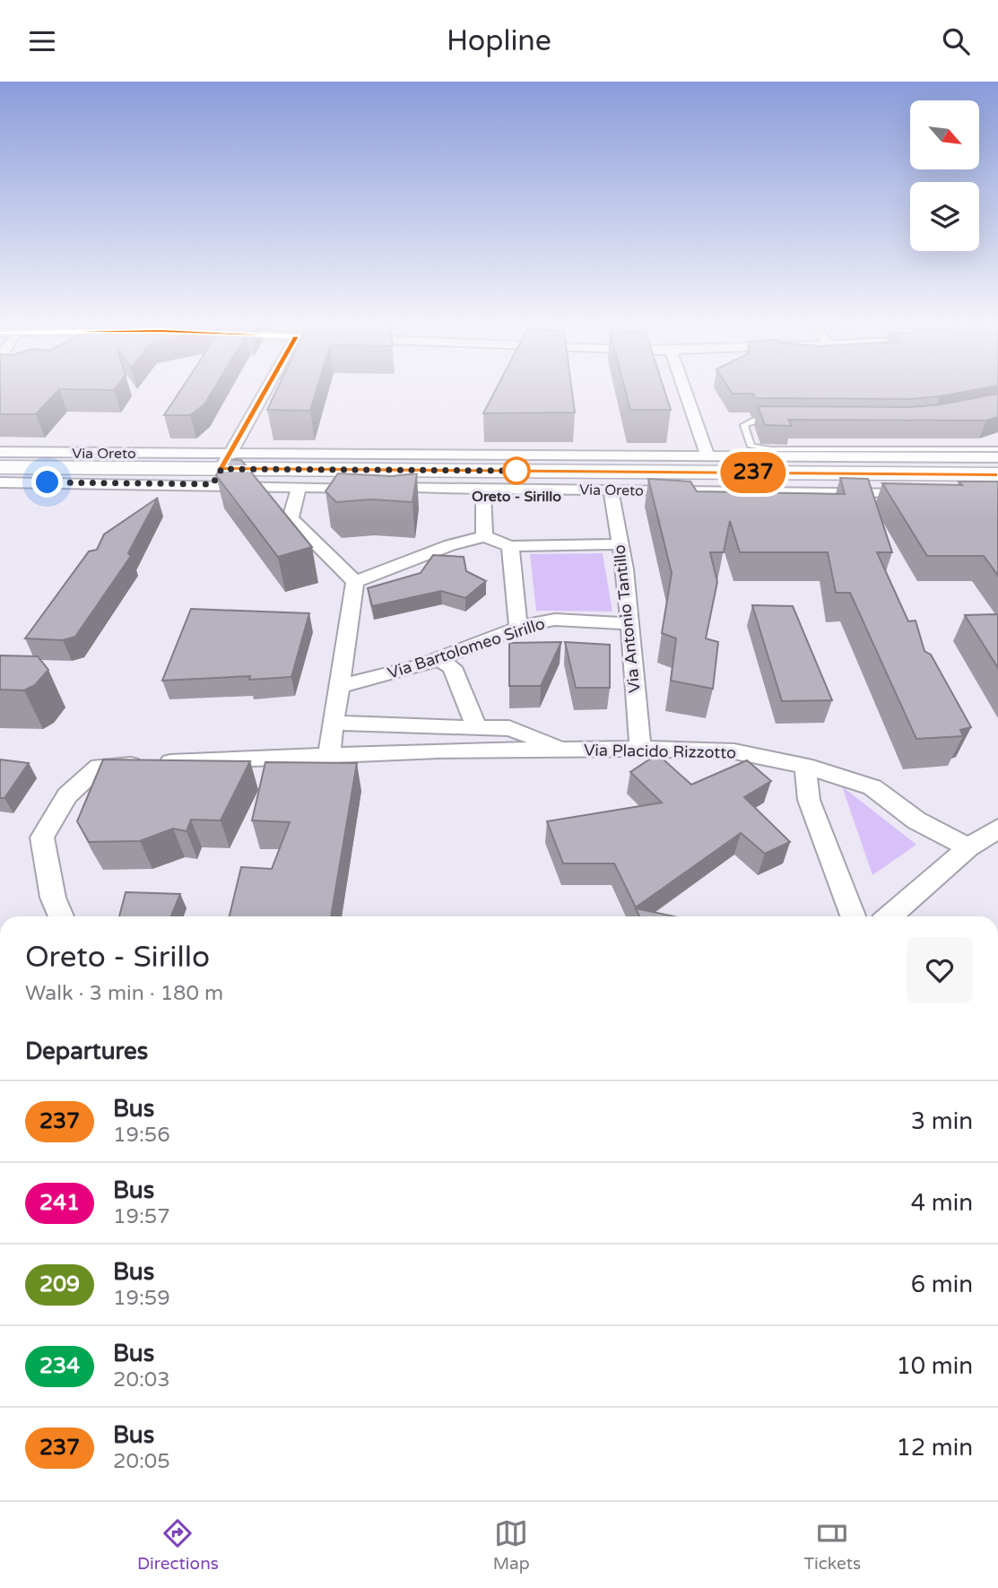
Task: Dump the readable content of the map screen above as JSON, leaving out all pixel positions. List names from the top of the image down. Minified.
{"streets":{"street":["Via Oreto","Via Antonio Tantillo","Via Bartolomeo Sirillo","Via Placido Rizzotto"]},"crossings":[["Via Oreto","Via Antonio Tantillo"],["Via Antonio Tantillo","Via Bartolomeo Sirillo"],["Via Antonio Tantillo","Via Placido Rizzotto"]],"places":["Oreto - Sirillo"],"lines":["bus line 237"],"north":"bottom right","page":{"header":"Hopline","on_map":"237","heading":[["Oreto - Sirillo","Walk · 3 min · 180 m"],"Departures"],"list":[{"mark":"237","name":"Bus","note":"19:56","value":"3 min"},{"mark":"241","name":"Bus","note":"19:57","value":"4 min"},{"mark":"209","name":"Bus","note":"19:59","value":"6 min"},{"mark":"234","name":"Bus","note":"20:03","value":"10 min"},{"mark":"237","name":"Bus","note":"20:05","value":"12 min"}],"tabs":["Directions","Map","Tickets"]}}
